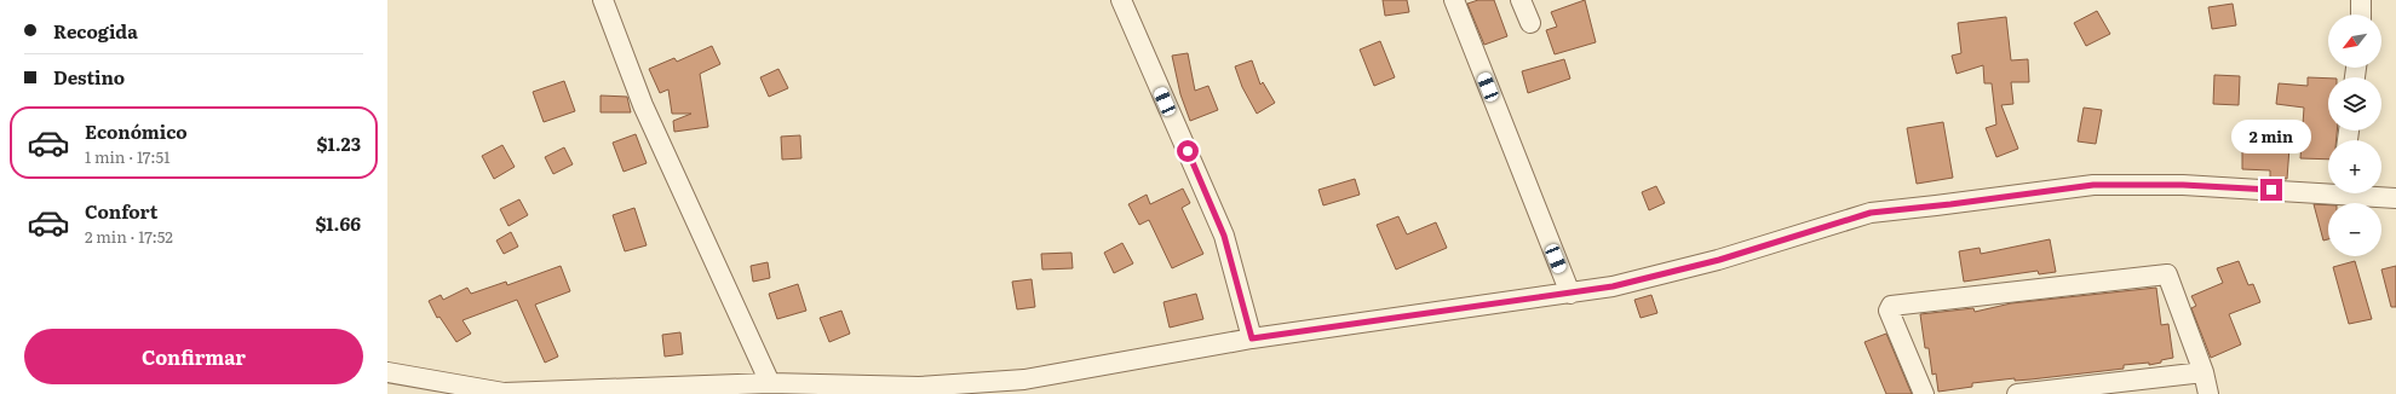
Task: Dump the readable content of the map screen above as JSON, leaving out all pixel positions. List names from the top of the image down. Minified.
{"north":"bottom left","page":{"banner":["Recogida","Destino"],"map_buttons":["+","−"],"list":[{"name":"Económico","note":"1 min · 17:51","value":"$1.23"},{"name":"Confort","note":"2 min · 17:52","value":"$1.66"}],"bubble":"2 min","buttons":"Confirmar"}}
